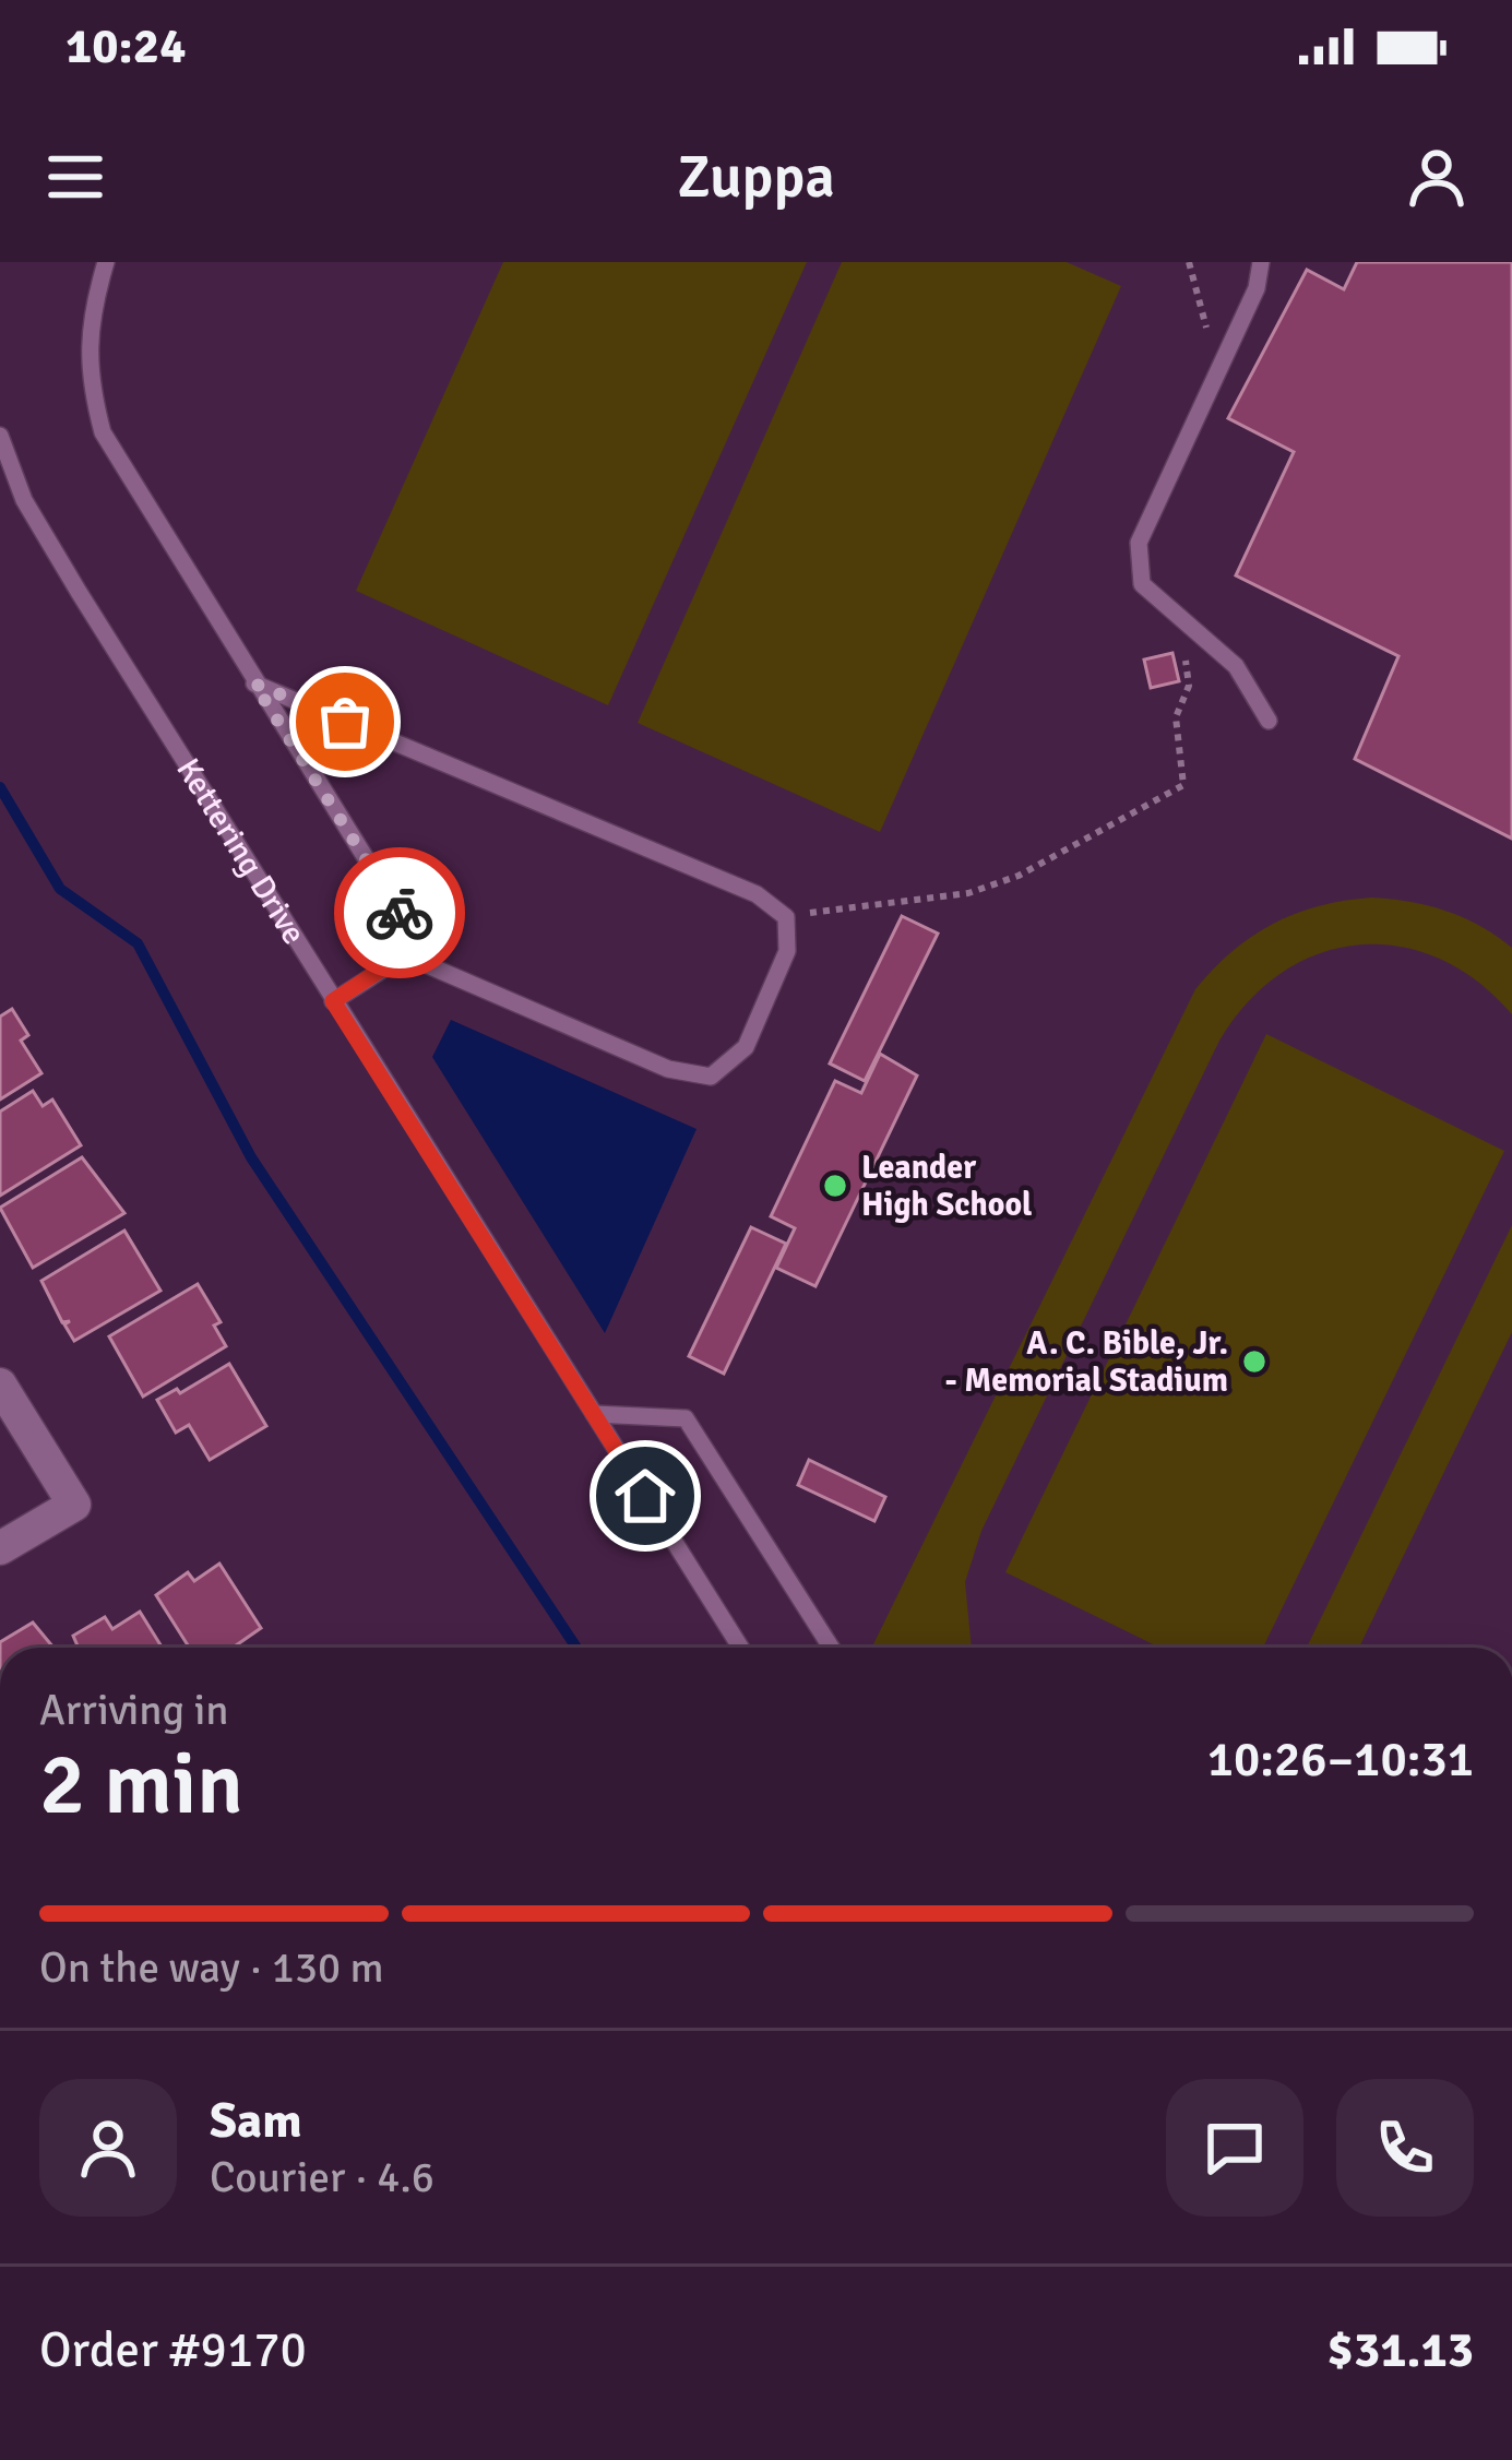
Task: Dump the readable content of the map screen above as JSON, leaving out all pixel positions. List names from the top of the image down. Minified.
{"streets":{"lane":["Kettering Drive"]},"places":["Leander High School","A. C. Bible, Jr. - Memorial Stadium"],"page":{"status":"10:24","header":"Zuppa","heading":["2 min","Arriving in","10:26–10:31"],"panel":["Sam","Courier · 4.6","Order #9170","$31.13"],"bar":"On the way · 130 m"}}
